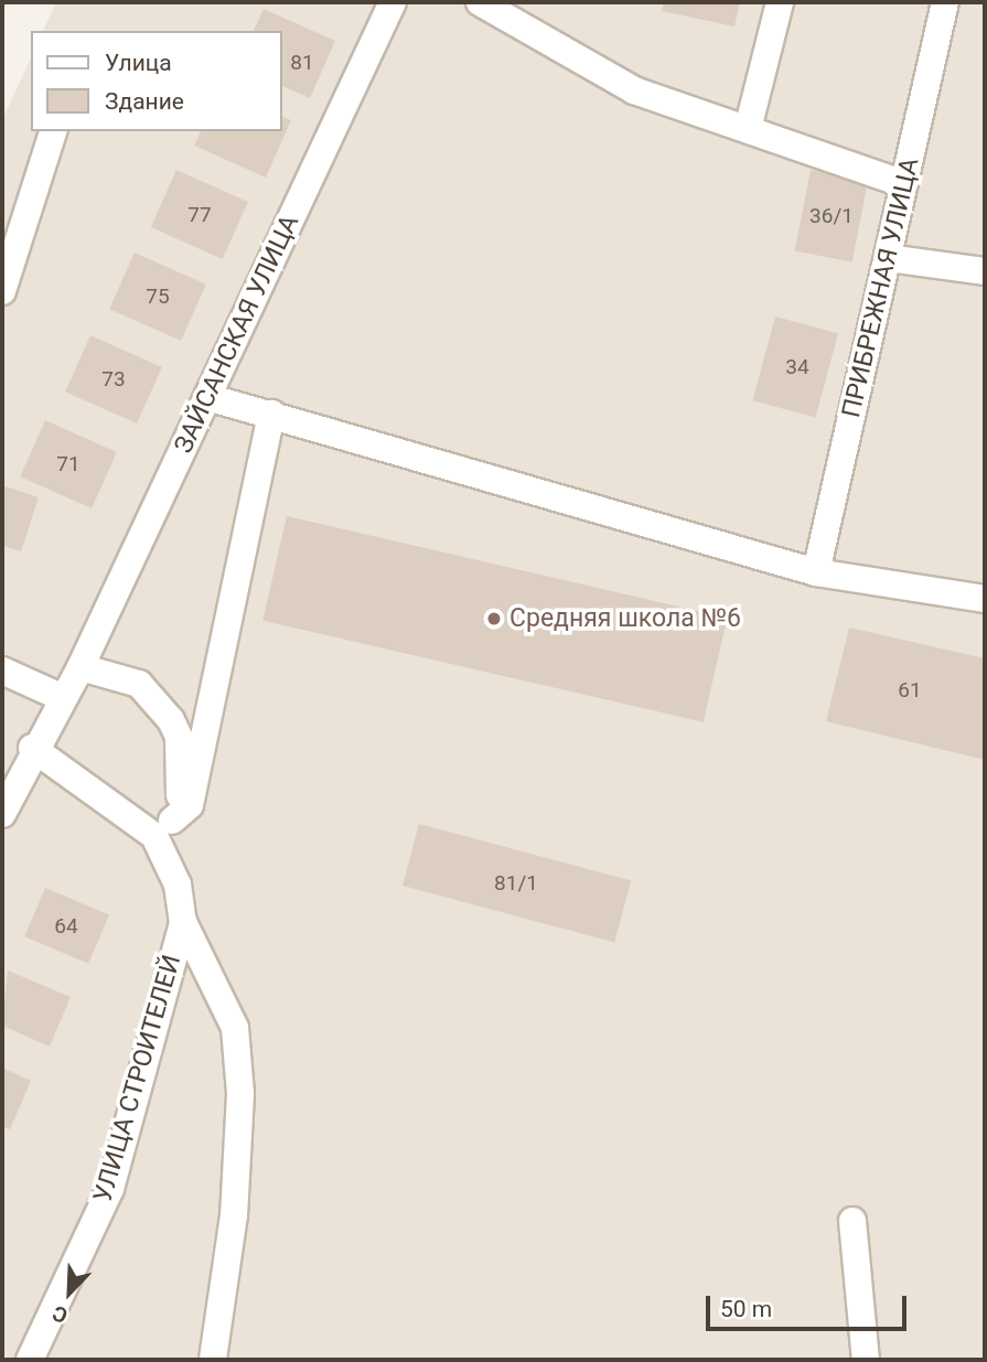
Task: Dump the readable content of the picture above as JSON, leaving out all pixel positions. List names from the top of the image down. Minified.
{"streets":{"street":["ПРИБРЕЖНАЯ УЛИЦА","ЗАЙСАНСКАЯ УЛИЦА","УЛИЦА СТРОИТЕЛЕЙ"]},"places":["Средняя школа №6"],"house_numbers":["81","77","36/1","75","34","73","71","61","81/1","64"],"legend":["Улица","Здание"],"scale_bar":"50 m","north":"bottom left"}
